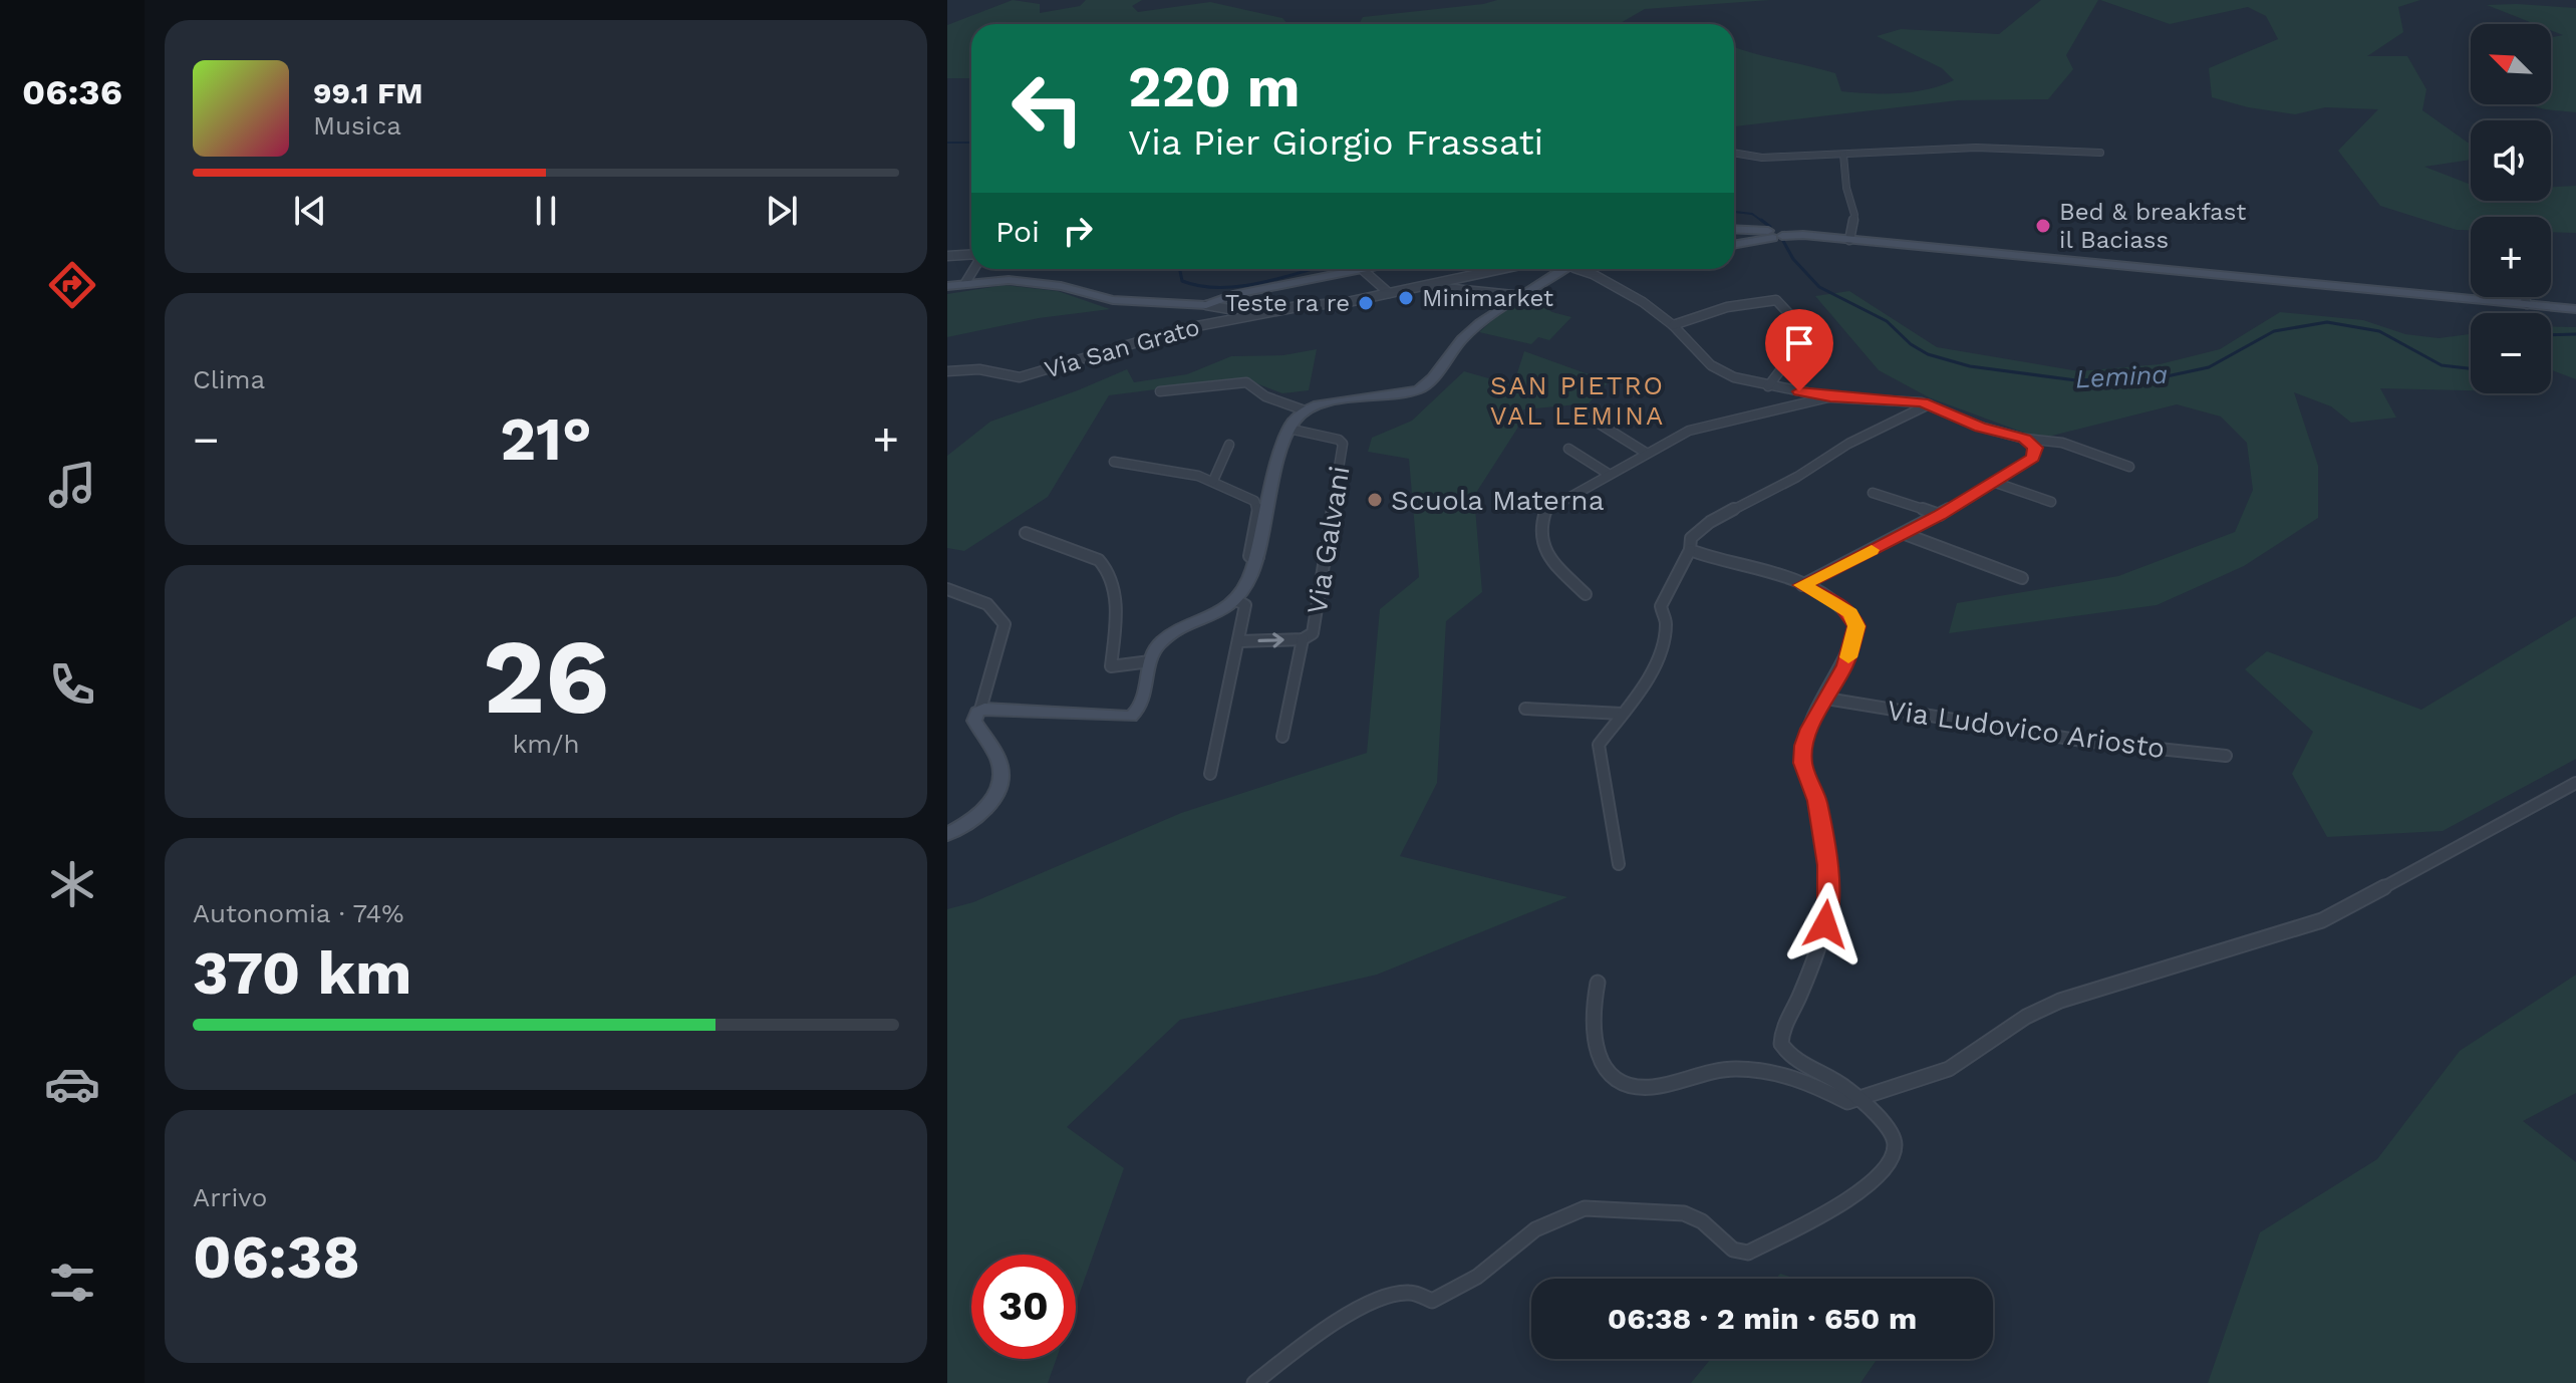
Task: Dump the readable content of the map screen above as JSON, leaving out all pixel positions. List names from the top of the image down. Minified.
{"streets":{"street":["Via San Grato","Via Galvani","Via Ludovico Ariosto"]},"districts":["SAN PIETRO VAL LEMINA"],"water":["Lemina"],"places":["Bed & breakfast il Baciass","Minimarket","Teste ra re","Scuola Materna"],"north":"top left","page":{"tabs":"06:36","map_buttons":["+","−"],"turn":["220 m","Via Pier Giorgio Frassati"],"song":["99.1 FM","Musica"],"then":"Poi","tile":["Clima",["26","km/h"],["Autonomia · 74%","370 km"],["Arrivo","06:38"]],"heat":["−","21°","+"],"limit":"30","trip":"06:38 · 2 min · 650 m"}}
